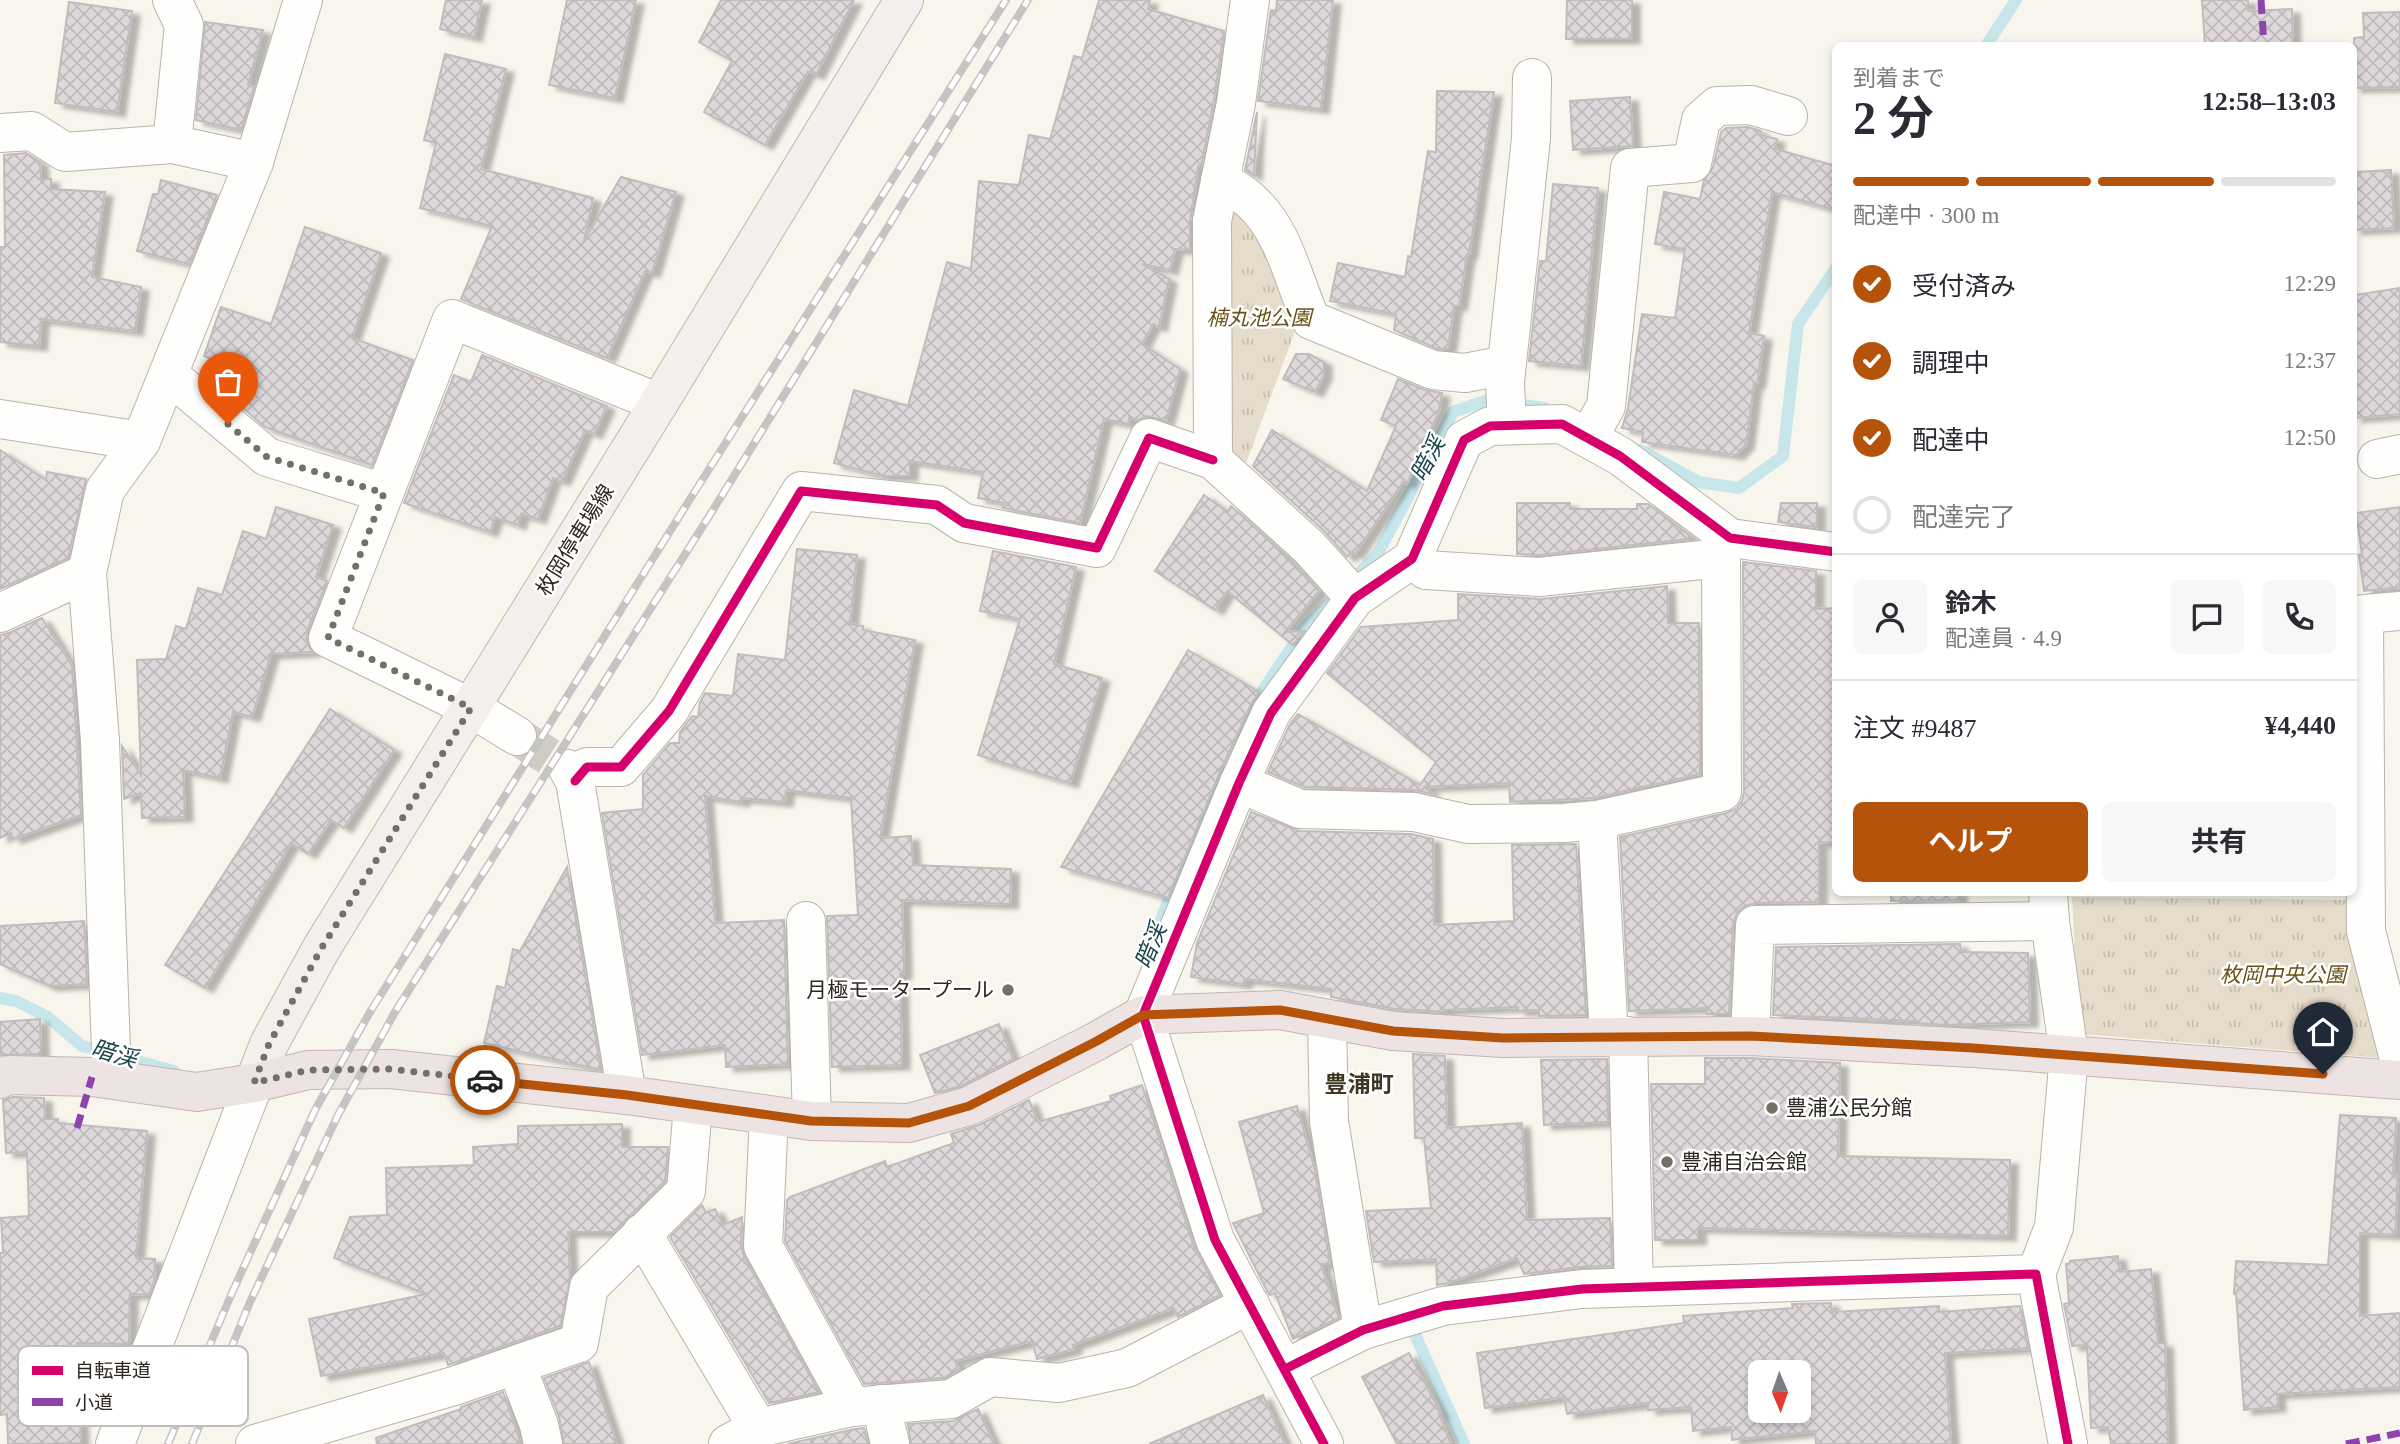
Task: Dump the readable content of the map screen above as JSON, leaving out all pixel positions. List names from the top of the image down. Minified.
{"streets":{"main road":["枚岡停車場線"]},"districts":["豊浦町"],"water":["暗渓"],"parks":["楠丸池公園","枚岡中央公園"],"places":["月極モータープール","豊浦公民分館","豊浦自治会館"],"legend":["自転車道","小道"],"north":"bottom","page":{"heading":["2 分","到着まで","12:58–13:03"],"panel":["鈴木","配達員 · 4.9","注文 #9487","¥4,440"],"bar":"配達中 · 300 m","list":[["受付済み","12:29"],["調理中","12:37"],["配達中","12:50"],"配達完了"],"buttons":["ヘルプ","共有"]}}
